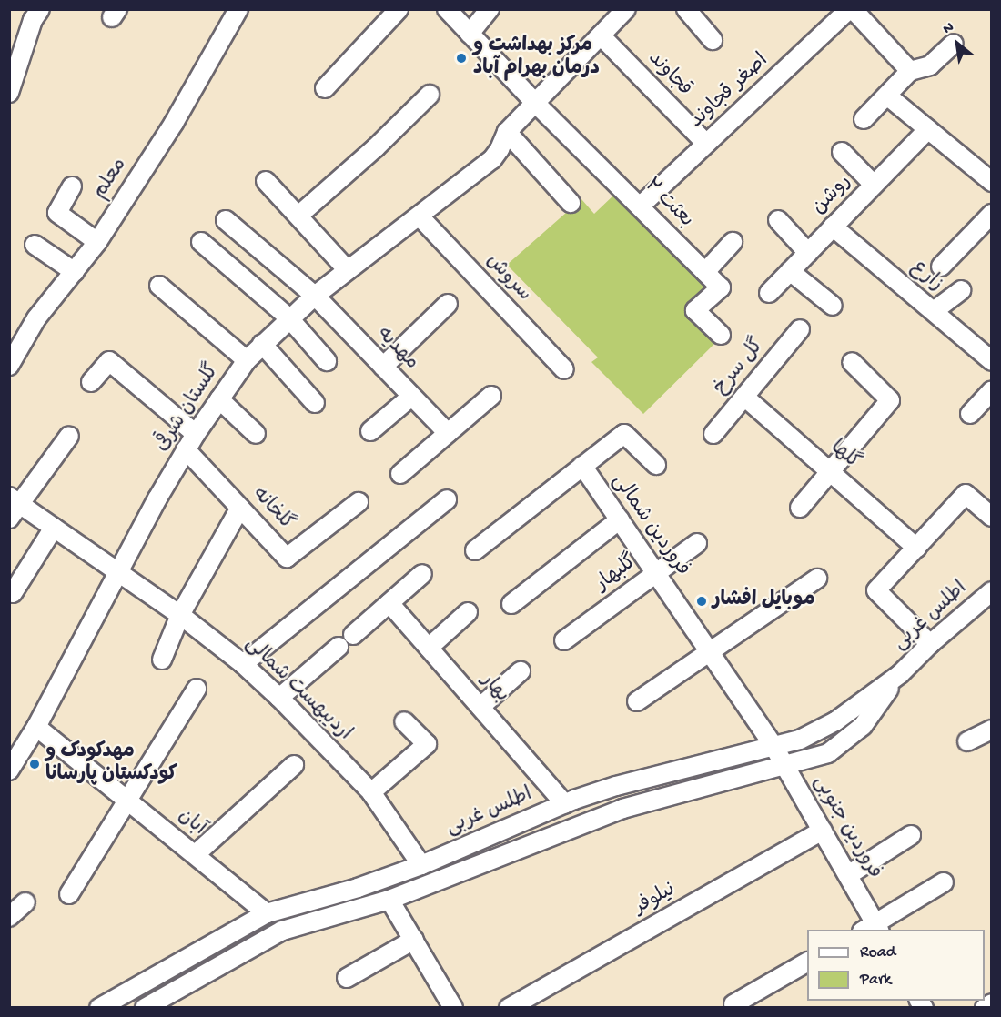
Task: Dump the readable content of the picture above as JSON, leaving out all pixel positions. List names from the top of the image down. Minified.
{"streets":{"street":["قجاوند","اصغر قجاوند","معلم","روشن","بعثت ۲","زارع","سروش","مهدیه","گل سرخ","گلستان شرقی","گلها","گلخانه","فروردین شمالی","گلبهار","اطلس غربی","بهار","اردیبهست شمالی","آبان","فروردین جنوبی","نیلوفر"]},"crossings":[["قجاوند","اصغر قجاوند"],["اصغر قجاوند","بعثت ۲"],["روشن","زارع"],["سروش","گلستان شرقی"],["مهدیه","گلستان شرقی"],["گل سرخ","گلها"],["گلستان شرقی","گلخانه"],["گلستان شرقی","اردیبهست شمالی"],["گلستان شرقی","آبان"],["فروردین شمالی","گلبهار"],["فروردین شمالی","اطلس غربی"],["فروردین شمالی","فروردین جنوبی"],["اطلس غربی","بهار"],["اطلس غربی","اردیبهست شمالی"],["اطلس غربی","آبان"],["اطلس غربی","فروردین جنوبی"],["فروردین جنوبی","نیلوفر"]],"places":["مرکز بهداشت و درمان بهرام آباد","موبایل افشار","مهدکودک و کودکستان پارسانا"],"legend":["Road","Park"],"north":"top left"}
